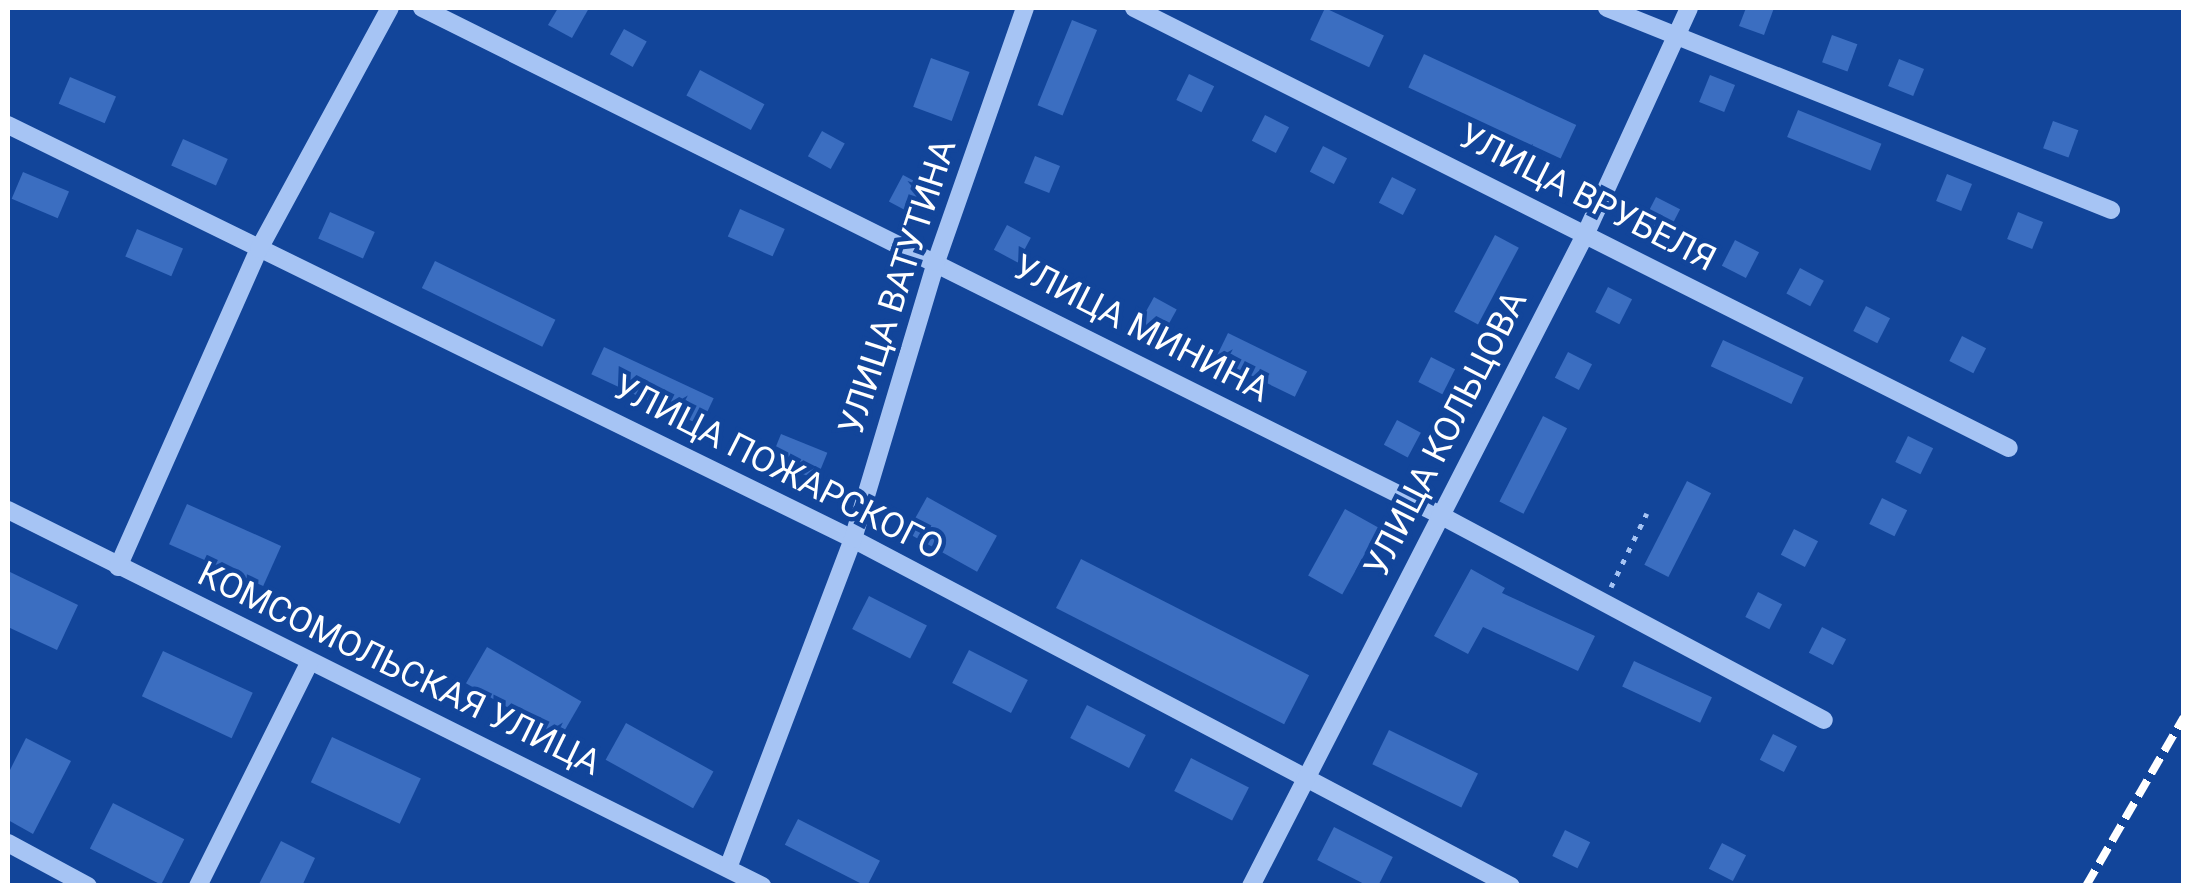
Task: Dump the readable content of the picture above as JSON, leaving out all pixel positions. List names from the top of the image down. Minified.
{"streets":{"street":["УЛИЦА ВРУБЕЛЯ","УЛИЦА ВАТУТИНА","УЛИЦА МИНИНА","УЛИЦА КОЛЬЦОВА","УЛИЦА ПОЖАРСКОГО","КОМСОМОЛЬСКАЯ УЛИЦА"]},"crossings":[["УЛИЦА ВРУБЕЛЯ","УЛИЦА КОЛЬЦОВА"],["УЛИЦА ВАТУТИНА","УЛИЦА МИНИНА"],["УЛИЦА ВАТУТИНА","УЛИЦА ПОЖАРСКОГО"],["УЛИЦА ВАТУТИНА","КОМСОМОЛЬСКАЯ УЛИЦА"],["УЛИЦА МИНИНА","УЛИЦА КОЛЬЦОВА"],["УЛИЦА КОЛЬЦОВА","УЛИЦА ПОЖАРСКОГО"]]}
